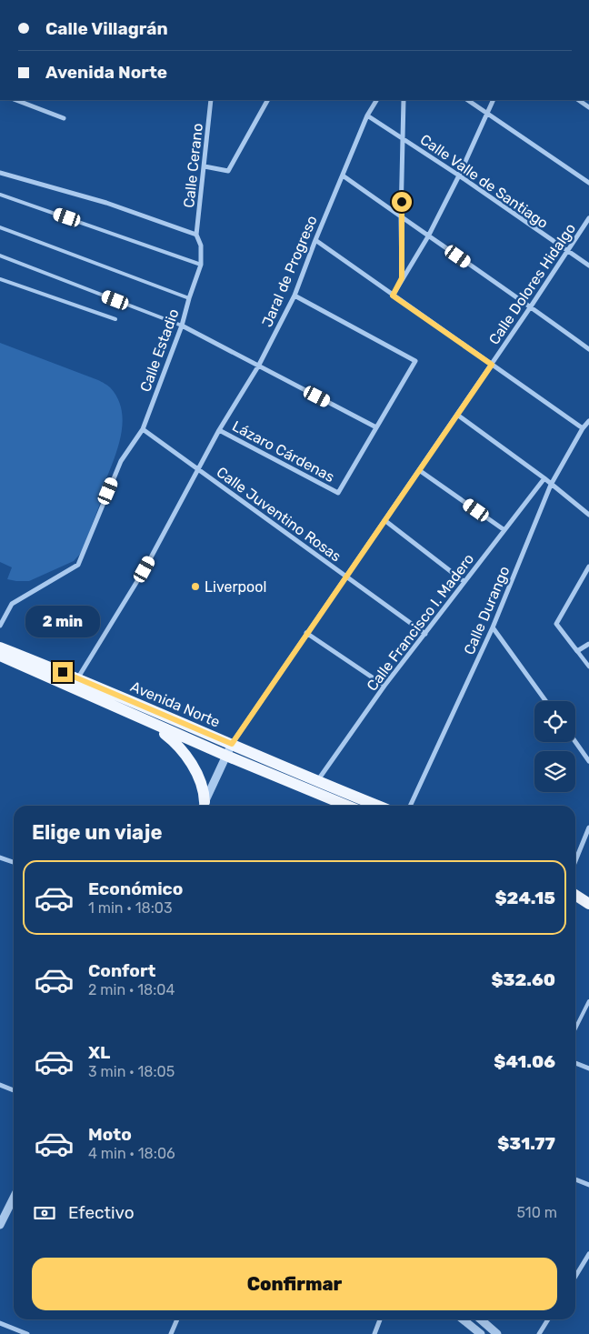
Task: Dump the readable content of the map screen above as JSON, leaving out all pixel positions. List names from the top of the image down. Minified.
{"streets":{"main road":["Avenida Norte"],"street":["Calle Cerano","Calle Valle de Santiago","Jaral de Progreso","Calle Dolores Hidalgo","Calle Estadio","Lázaro Cárdenas","Calle Juventino Rosas","Calle Durango","Calle Francisco I. Madero"]},"crossings":[["Calle Cerano","Calle Estadio"],["Calle Valle de Santiago","Jaral de Progreso"],["Calle Valle de Santiago","Calle Dolores Hidalgo"],["Jaral de Progreso","Lázaro Cárdenas"],["Jaral de Progreso","Calle Juventino Rosas"],["Jaral de Progreso","Avenida Norte"],["Calle Dolores Hidalgo","Calle Juventino Rosas"],["Calle Dolores Hidalgo","Avenida Norte"],["Calle Estadio","Calle Juventino Rosas"],["Calle Juventino Rosas","Calle Francisco I. Madero"],["Calle Francisco I. Madero","Avenida Norte"]],"places":["Liverpool"],"page":{"banner":["Calle Villagrán","Avenida Norte"],"bubble":"2 min","heading":"Elige un viaje","list":[{"name":"Económico","note":"1 min · 18:03","value":"$24.15"},{"name":"Confort","note":"2 min · 18:04","value":"$32.60"},{"name":"XL","note":"3 min · 18:05","value":"$41.06"},{"name":"Moto","note":"4 min · 18:06","value":"$31.77"}],"pay":["Efectivo","510 m"],"buttons":"Confirmar"}}
